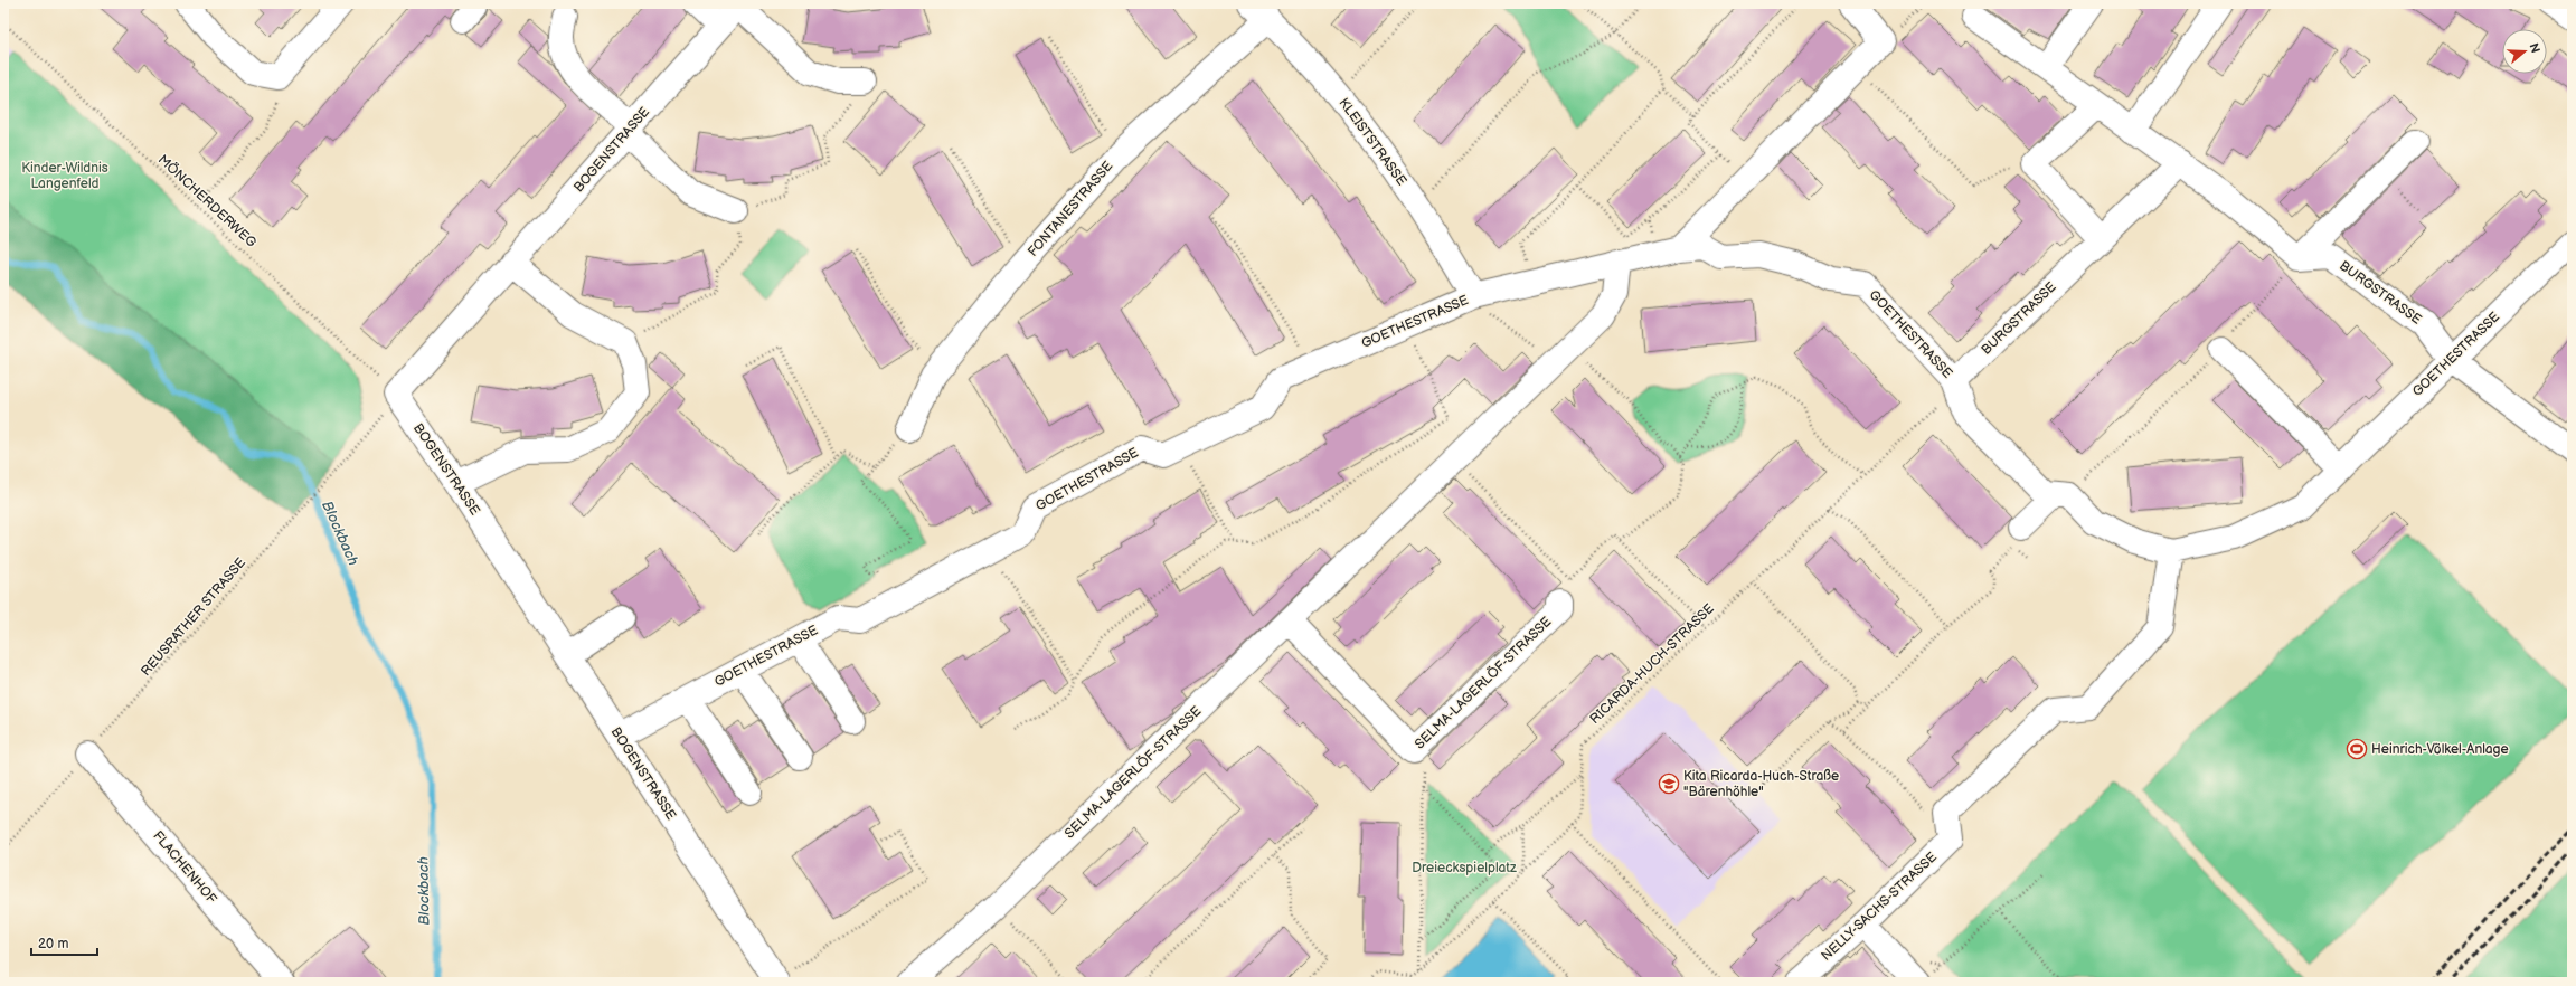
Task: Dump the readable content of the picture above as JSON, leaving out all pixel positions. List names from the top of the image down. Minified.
{"streets":{"street":["KLEISTSTRASSE","BOGENSTRASSE","FONTANESTRASSE","BURGSTRASSE","GOETHESTRASSE","SELMA-LAGERLÖF-STRASSE","FLACHENHOF","NELLY-SACHS-STRASSE"],"path":["MÖNCHERDERWEG","REUSRATHER STRASSE","RICARDA-HUCH-STRASSE"]},"crossings":[["KLEISTSTRASSE","FONTANESTRASSE"],["KLEISTSTRASSE","GOETHESTRASSE"],["BOGENSTRASSE","MÖNCHERDERWEG"],["BOGENSTRASSE","GOETHESTRASSE"],["BOGENSTRASSE","REUSRATHER STRASSE"],["MÖNCHERDERWEG","REUSRATHER STRASSE"],["BURGSTRASSE","GOETHESTRASSE"],["BURGSTRASSE","RICARDA-HUCH-STRASSE"],["GOETHESTRASSE","RICARDA-HUCH-STRASSE"],["GOETHESTRASSE","SELMA-LAGERLÖF-STRASSE"],["GOETHESTRASSE","NELLY-SACHS-STRASSE"],["REUSRATHER STRASSE","FLACHENHOF"]],"water":["Blockbach"],"parks":["Kinder-Wildnis Langenfeld","Dreieckspielplatz"],"places":{"sports":["Heinrich-Völkel-Anlage"],"school or university":["Kita Ricarda-Huch-Straße \"Bärenhöhle\""]},"scale_bar":"20 m","north":"right"}
